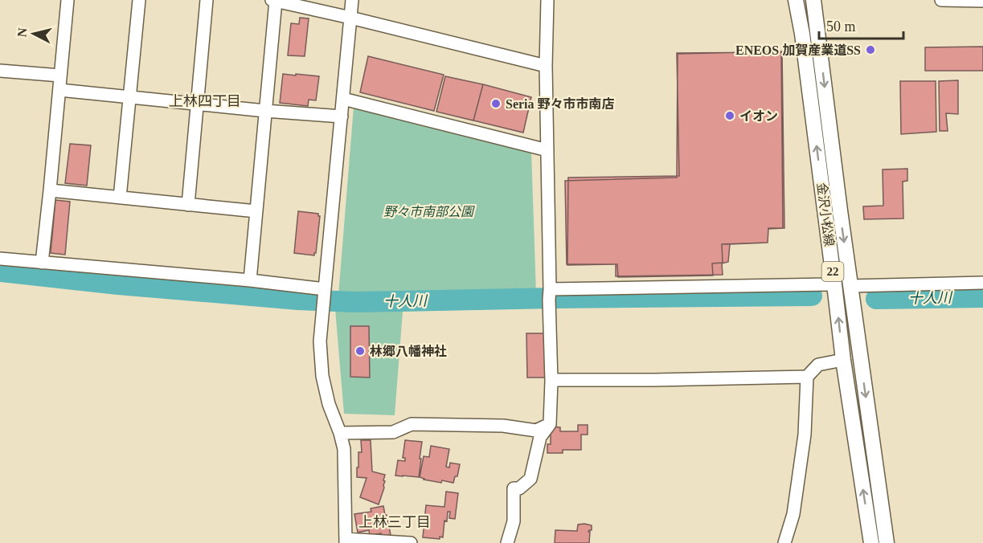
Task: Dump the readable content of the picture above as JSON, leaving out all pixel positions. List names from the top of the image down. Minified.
{"streets":{"main road":["金沢小松線","22"]},"districts":["上林四丁目","上林三丁目"],"water":["十人川"],"parks":["野々市南部公園"],"places":["ENEOS 加賀産業道SS","Seria 野々市市南店","イオン","林郷八幡神社"],"scale_bar":"50 m","north":"left"}
